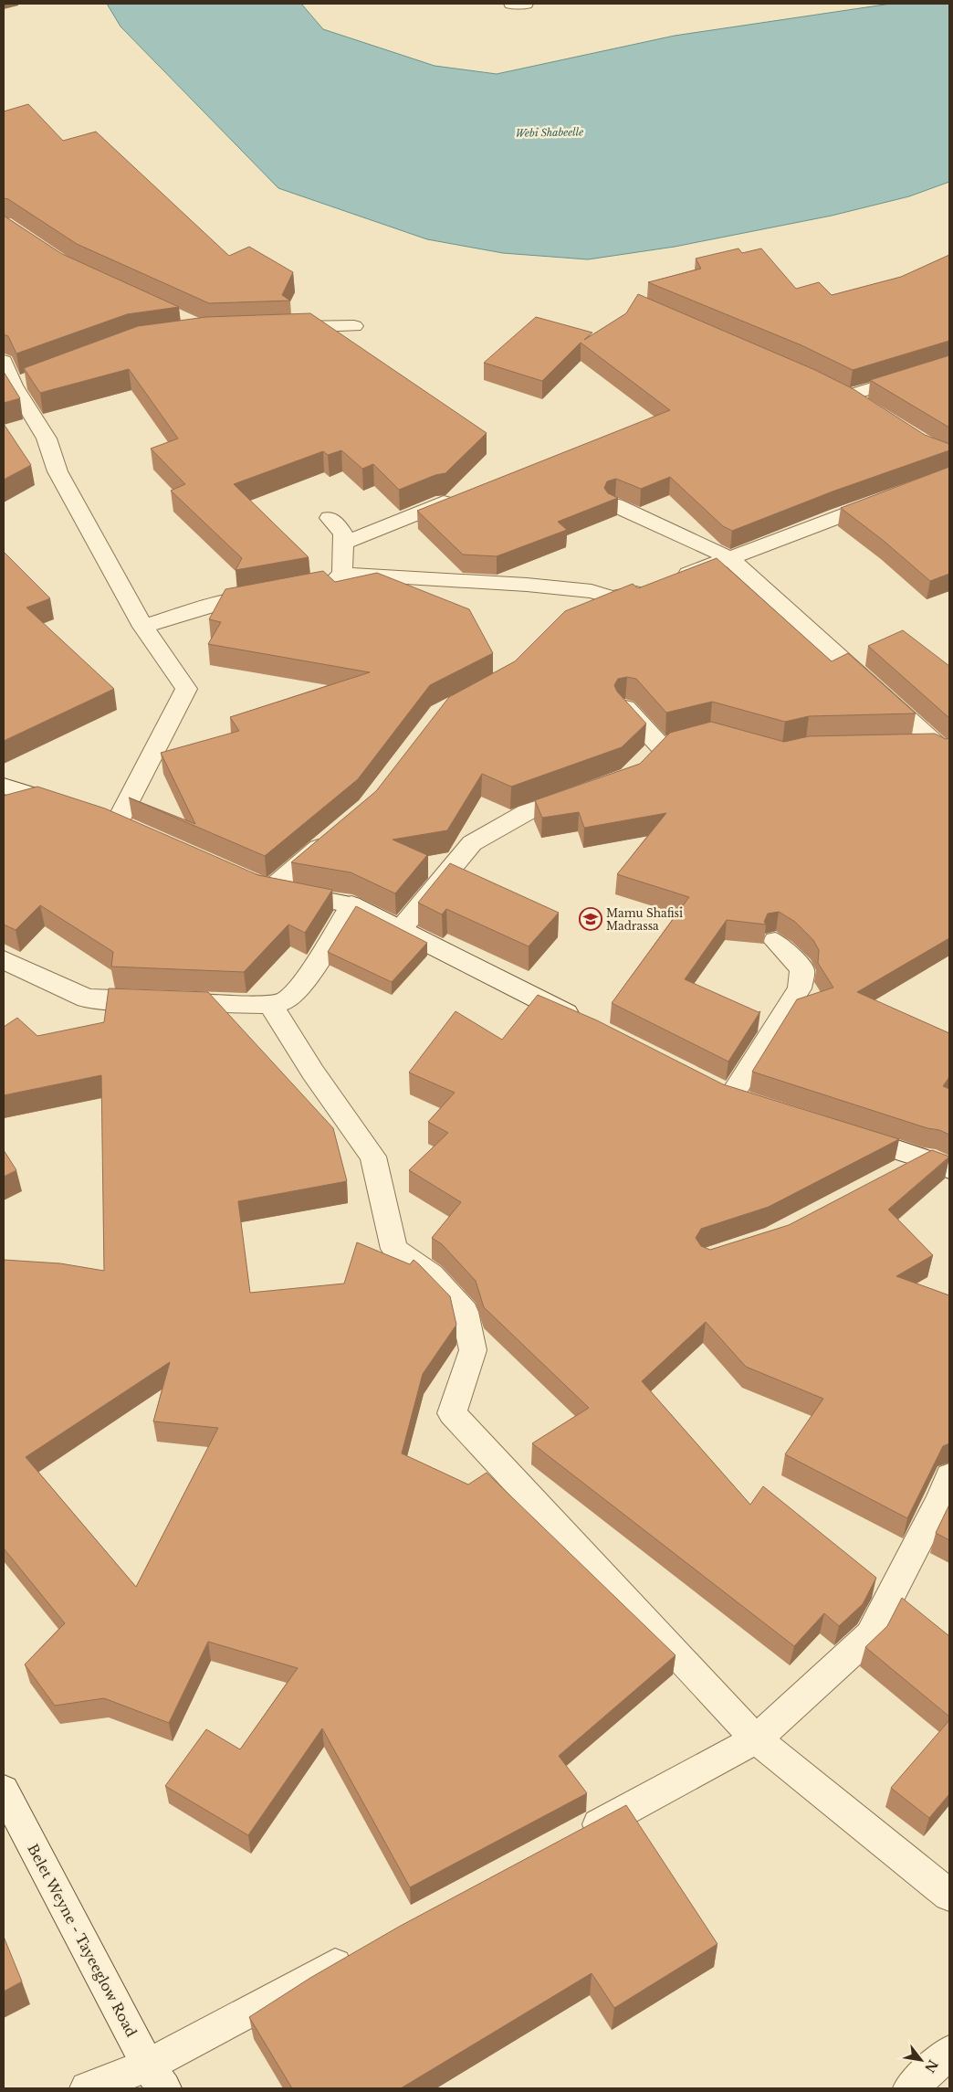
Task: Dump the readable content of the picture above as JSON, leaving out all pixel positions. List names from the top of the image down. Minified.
{"streets":{"street":["Belet Weyne - Tayeeglow Road"]},"water":["Webi Shabeelle"],"places":{"school or university":["Mamu Shafisi Madrassa"]},"north":"bottom right"}
